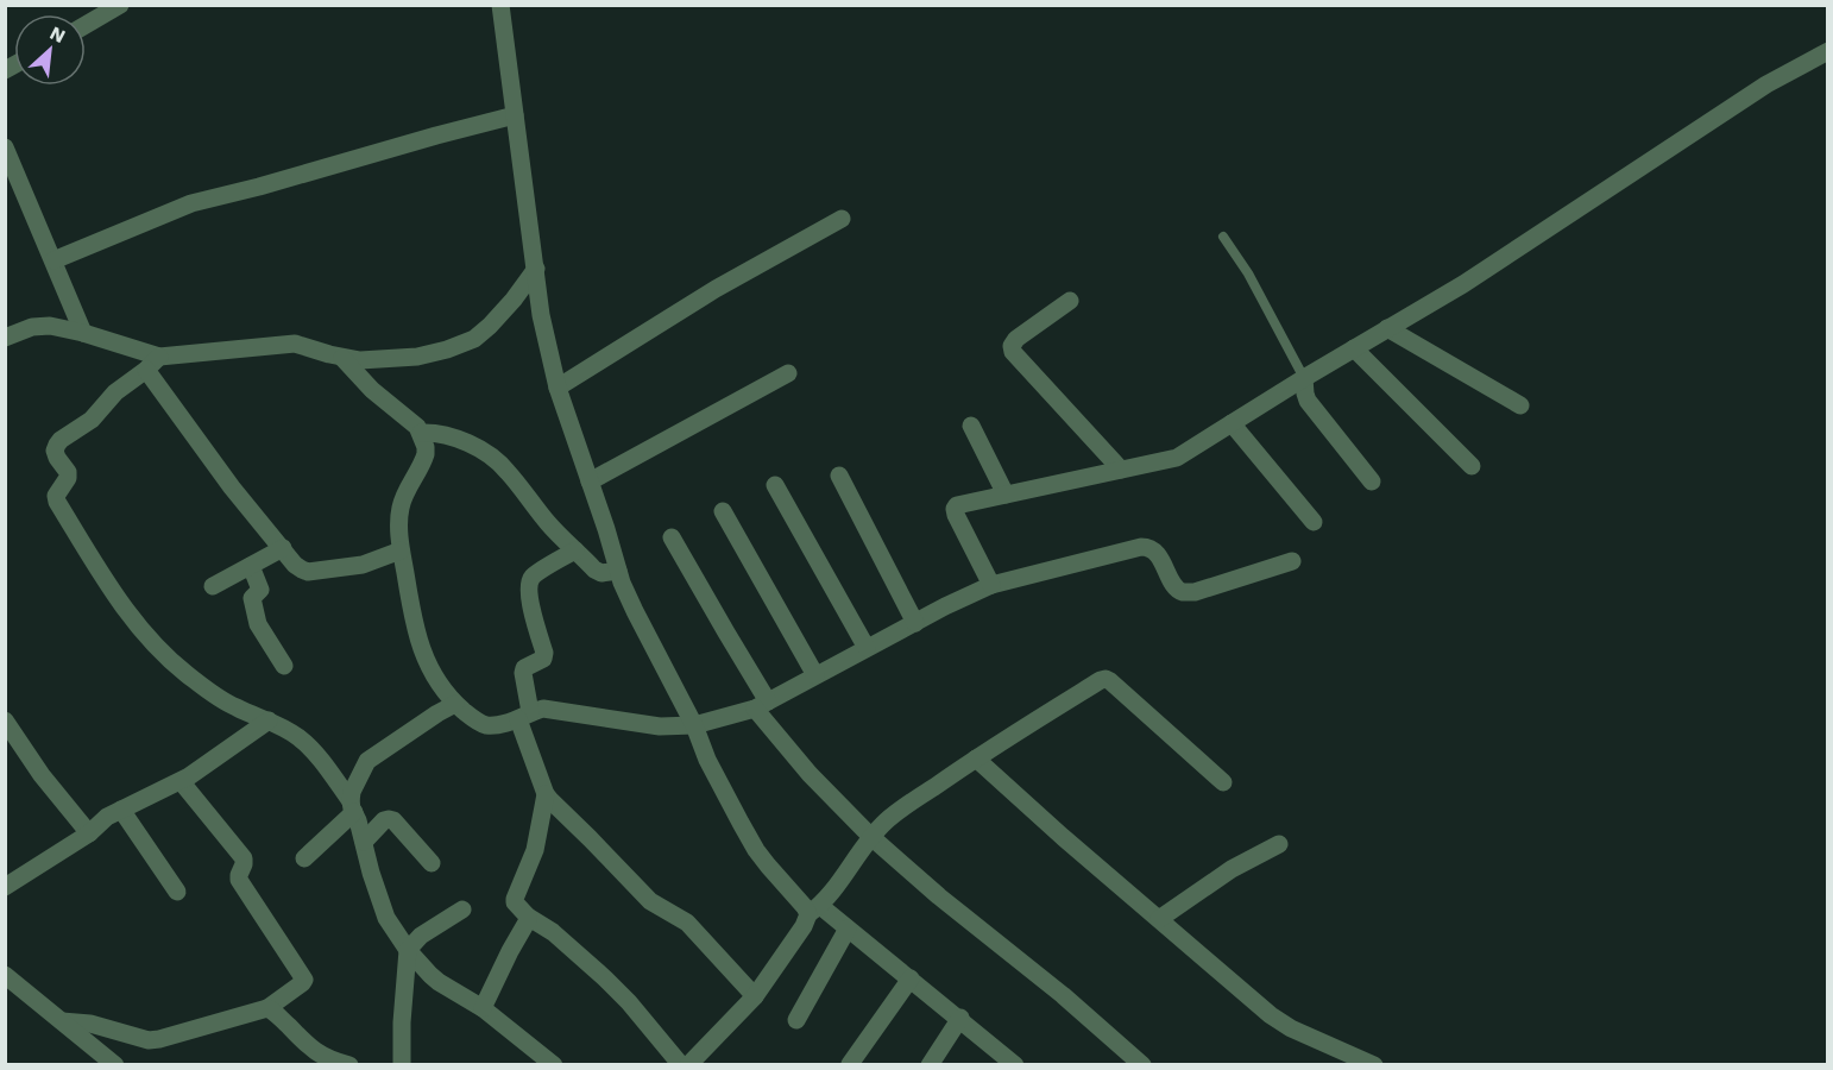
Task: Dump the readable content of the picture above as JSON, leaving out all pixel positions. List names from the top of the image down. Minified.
{"north":"top right"}
